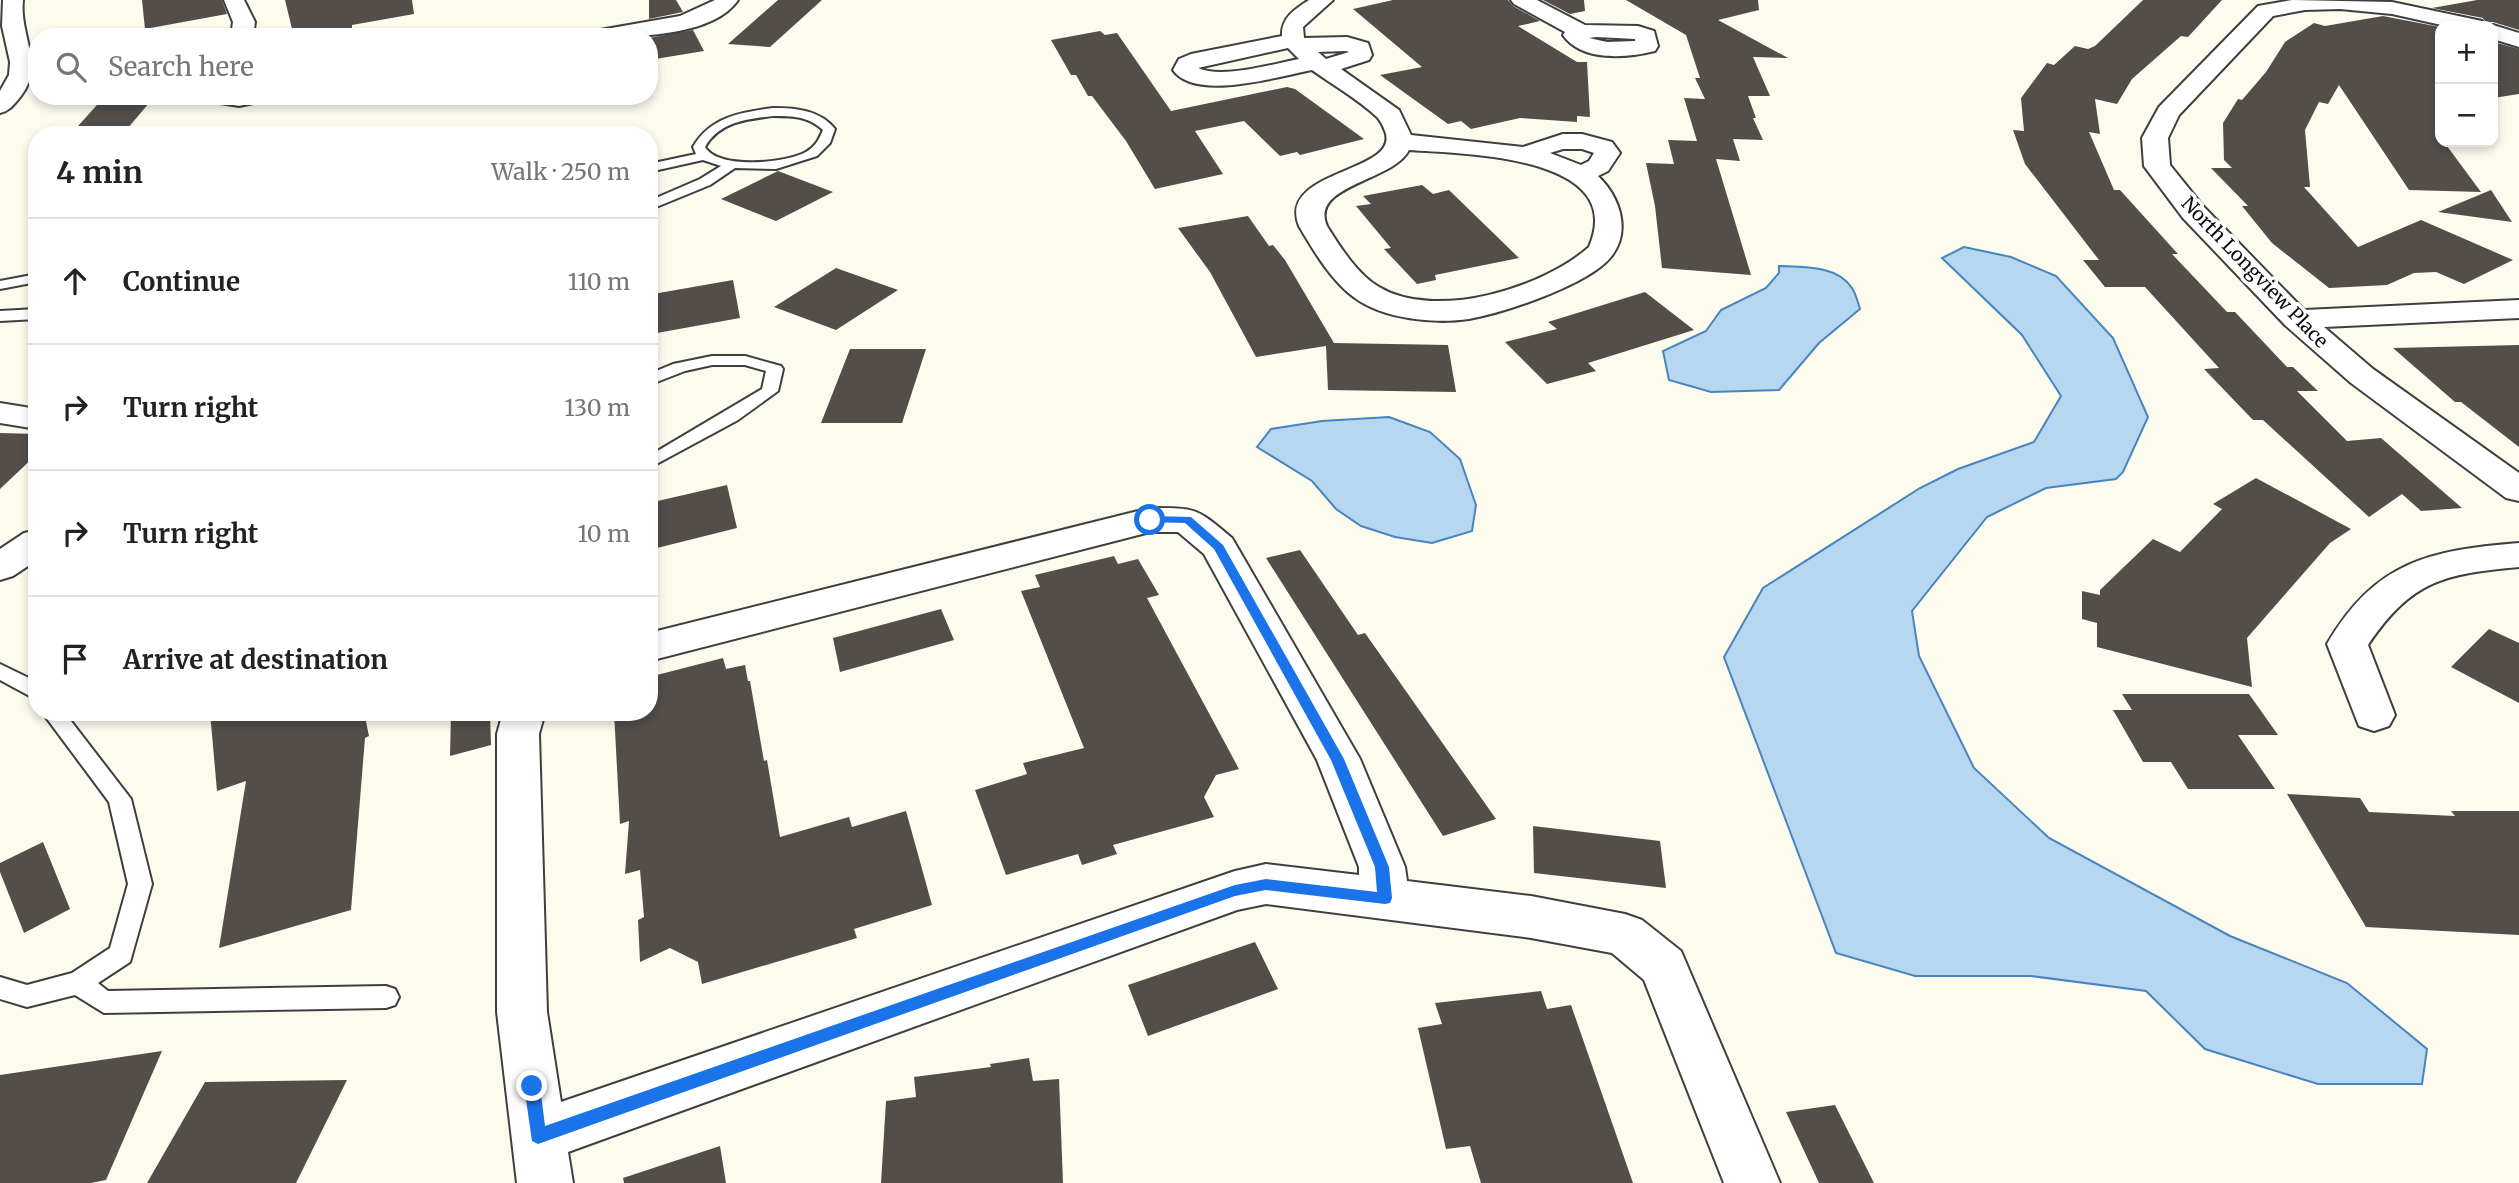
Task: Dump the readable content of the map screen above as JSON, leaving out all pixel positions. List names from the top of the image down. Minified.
{"streets":{"street":["North Longview Place"]},"page":{"map_buttons":["+","−"],"search":"Search here","heading":["4 min","Walk · 250 m"],"list":[["Continue","110 m"],["Turn right","130 m"],["Turn right","10 m"],"Arrive at destination"]}}
